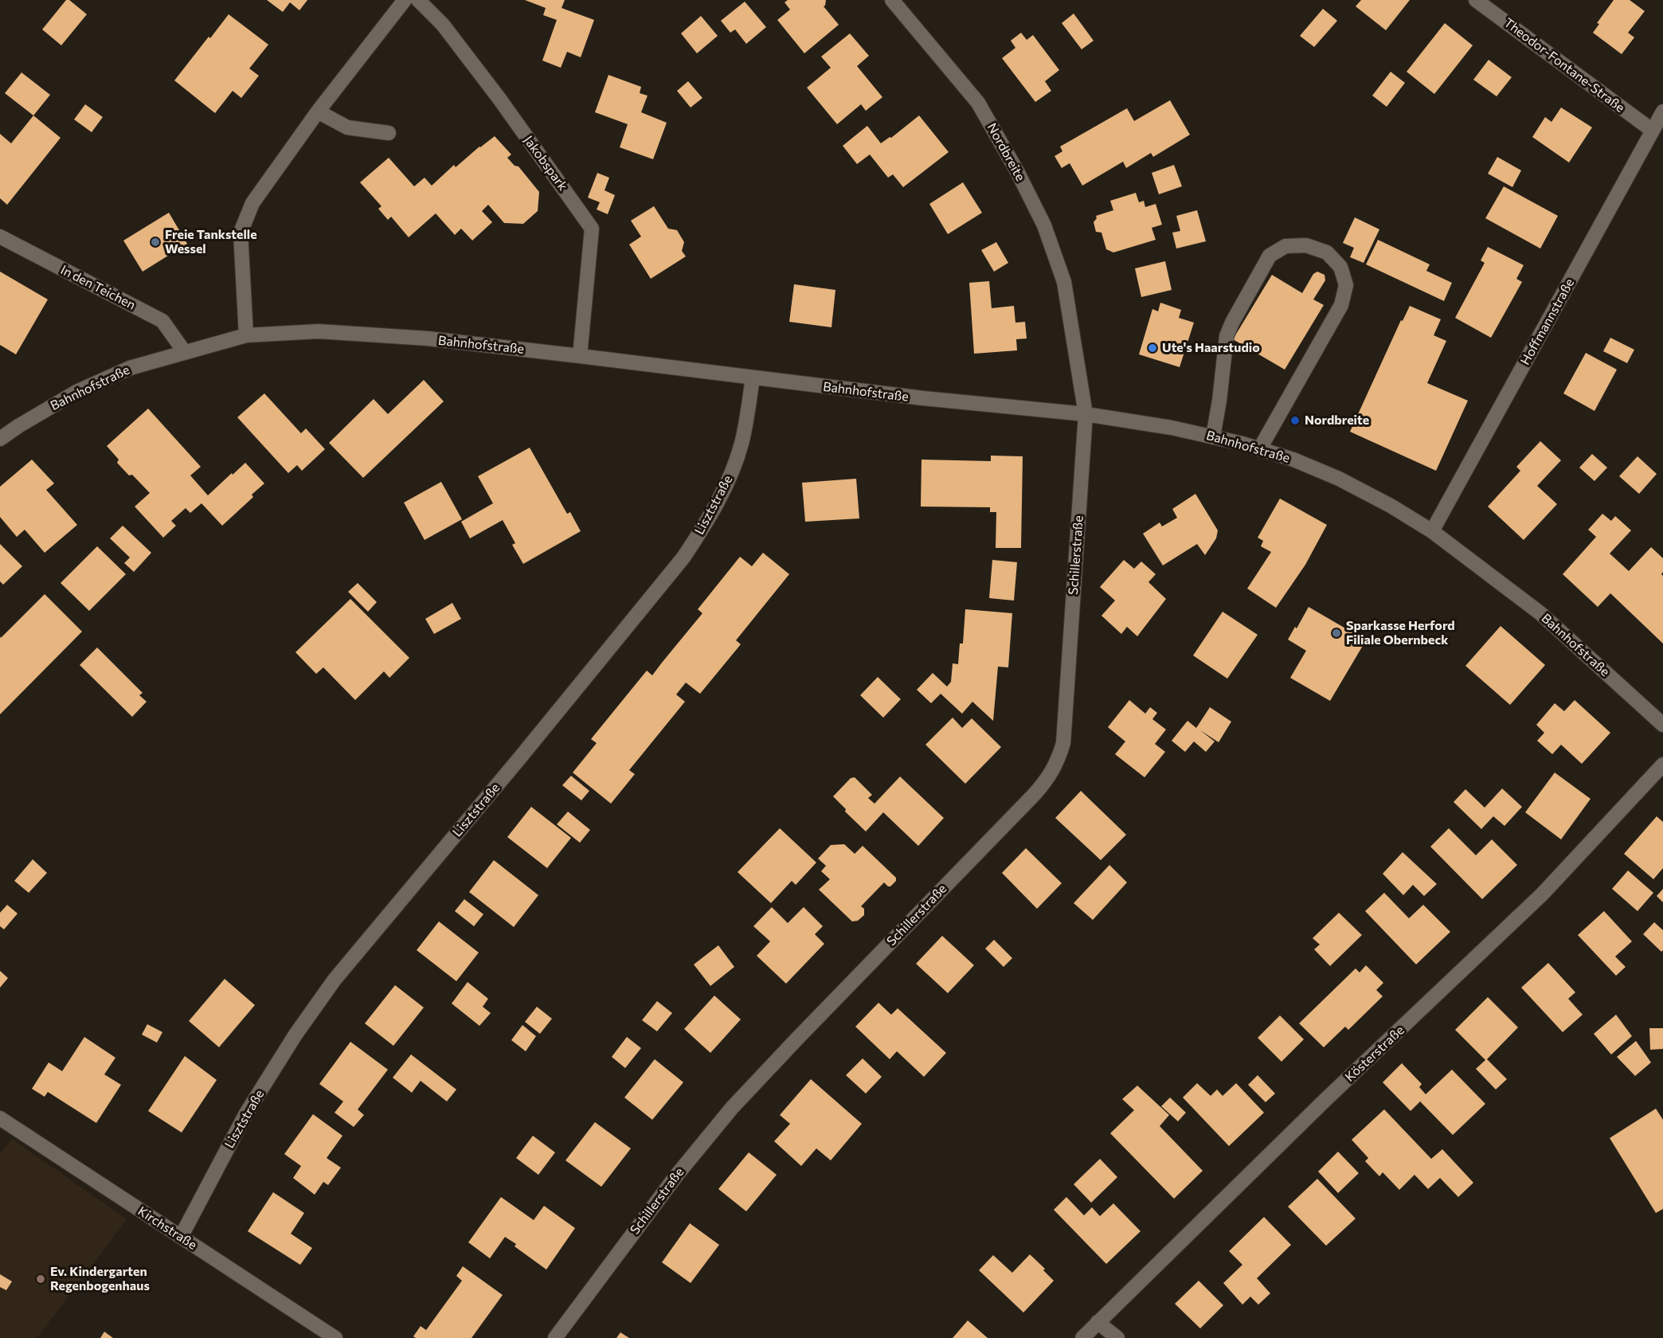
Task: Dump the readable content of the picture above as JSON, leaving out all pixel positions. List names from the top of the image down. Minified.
{"streets":{"street":["Theodor-Fontane-Straße","Nordbreite","Jakobspark","In den Teichen","Hoffmannstraße","Bahnhofstraße","Lisztstraße","Schillerstraße","Kösterstraße","Kirchstraße"]},"crossings":[["Theodor-Fontane-Straße","Hoffmannstraße"],["Nordbreite","Bahnhofstraße"],["Nordbreite","Schillerstraße"],["Jakobspark","Bahnhofstraße"],["In den Teichen","Bahnhofstraße"],["Hoffmannstraße","Bahnhofstraße"],["Bahnhofstraße","Lisztstraße"],["Bahnhofstraße","Schillerstraße"],["Lisztstraße","Kirchstraße"]],"places":["Freie Tankstelle Wessel","Ute's Haarstudio","Nordbreite","Sparkasse Herford Filiale Obernbeck","Ev. Kindergarten Regenbogenhaus"]}
